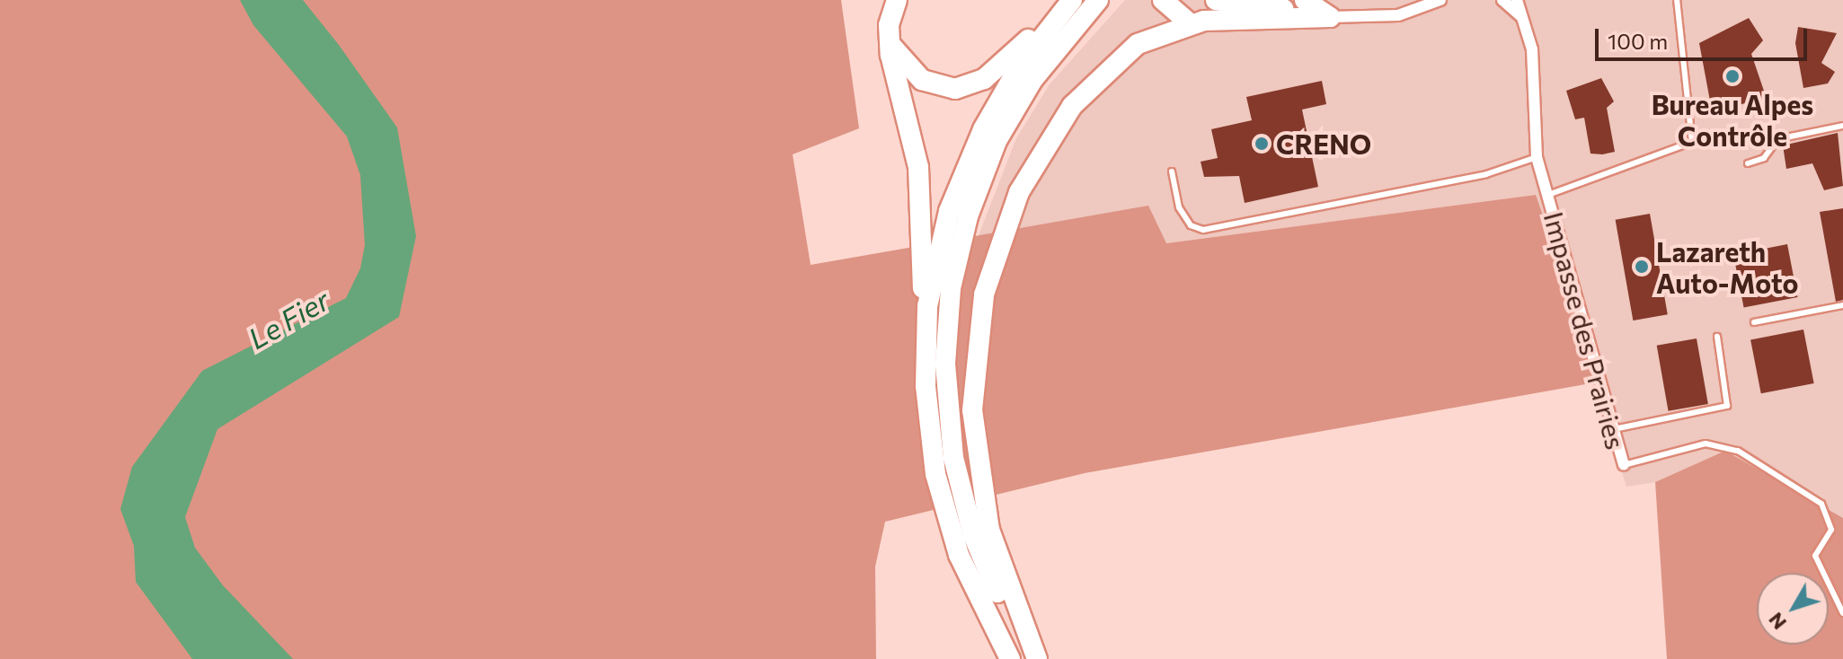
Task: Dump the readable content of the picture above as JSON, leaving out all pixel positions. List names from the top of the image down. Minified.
{"streets":{"street":["Impasse des Prairies"]},"water":["Le Fier"],"places":["Bureau Alpes Contrôle","CRENO","Lazareth Auto-Moto"],"scale_bar":"100 m","north":"bottom left"}
